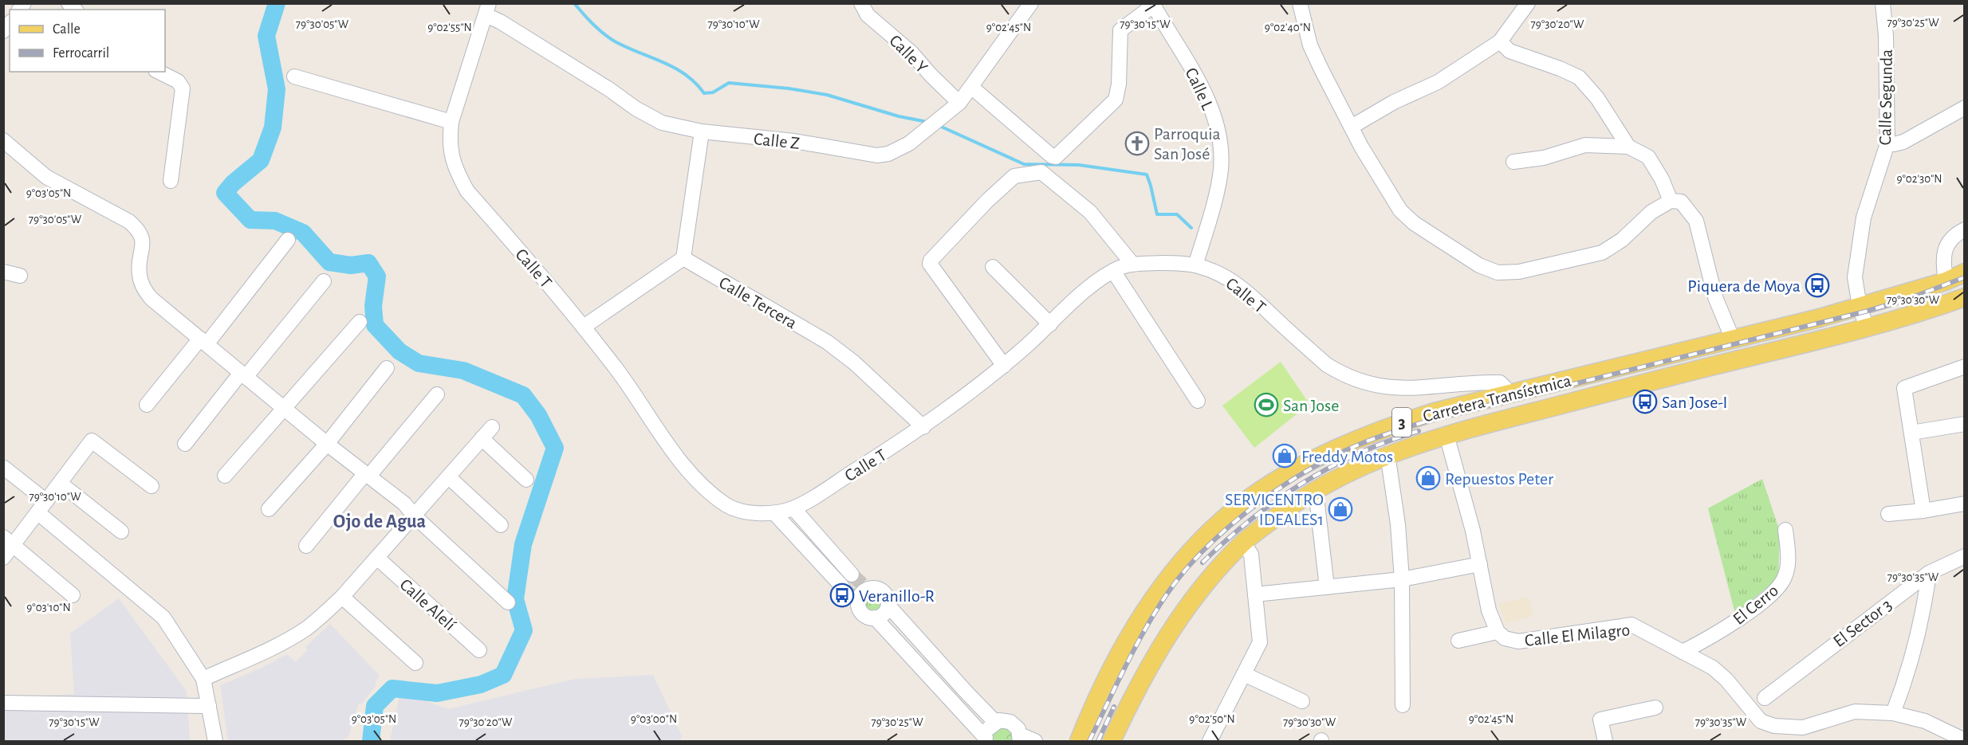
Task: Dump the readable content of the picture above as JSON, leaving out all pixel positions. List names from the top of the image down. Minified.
{"streets":{"main road":["Carretera Transístmica","3"],"street":["Calle Y","Calle L","Calle Segunda","Calle Z","Calle T","Calle Tercera","Calle Alelí","El Cerro","El Sector 3","Calle El Milagro"]},"crossings":[["Calle Y","Calle Z"],["Calle L","Calle T"],["Calle Segunda","Carretera Transístmica"],["Calle Z","Calle T"],["Calle T","Calle Tercera"],["Calle T","Carretera Transístmica"],["Carretera Transístmica","Calle El Milagro"],["El Cerro","Calle El Milagro"]],"districts":["Ojo de Agua"],"places":{"church":["Parroquia San José"],"bus stop":["Piquera de Moya","San Jose-I","Veranillo-R"],"sports":["San Jose"],"shop":["Freddy Motos","Repuestos Peter","SERVICENTRO IDEALES1"]},"legend":["Calle","Ferrocarril"],"coordinates":["79°30'25\"W","79°30'05\"W","79°30'10\"W","79°30'15\"W","79°30'20\"W","9°02'55\"N","9°02'45\"N","9°02'40\"N","9°02'30\"N","9°03'05\"N","79°30'30\"W","79°30'35\"W","9°03'10\"N","9°03'00\"N","9°02'50\"N"]}
